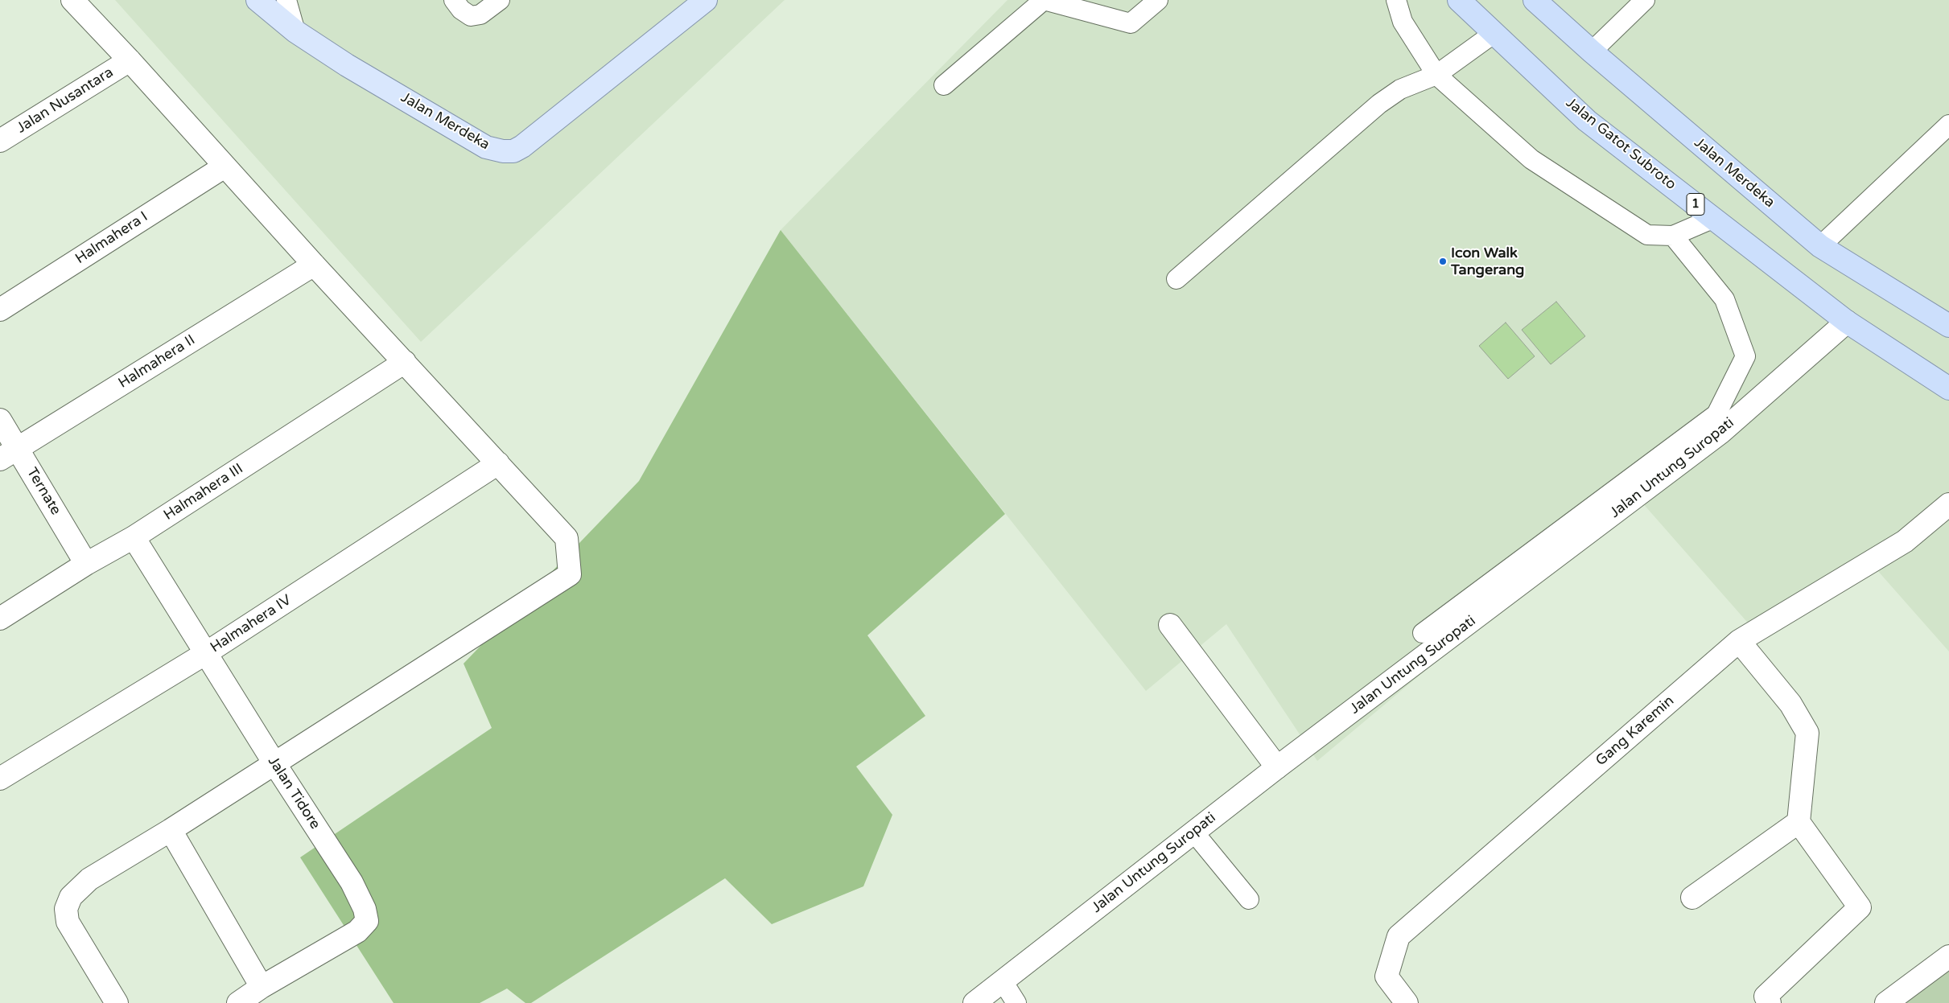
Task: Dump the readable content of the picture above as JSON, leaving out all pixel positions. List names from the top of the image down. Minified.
{"streets":{"highway":["Jalan Merdeka","Jalan Gatot Subroto","1"],"street":["Jalan Nusantara","Halmahera I","Halmahera II","Jalan Untung Suropati","Ternate","Halmahera III","Halmahera IV","Gang Karemin","Jalan Tidore"]},"crossings":[["Jalan Gatot Subroto","Jalan Untung Suropati"],["Halmahera II","Ternate"],["Ternate","Halmahera III"],["Halmahera III","Jalan Tidore"],["Halmahera IV","Jalan Tidore"]],"places":["Icon Walk Tangerang"]}
